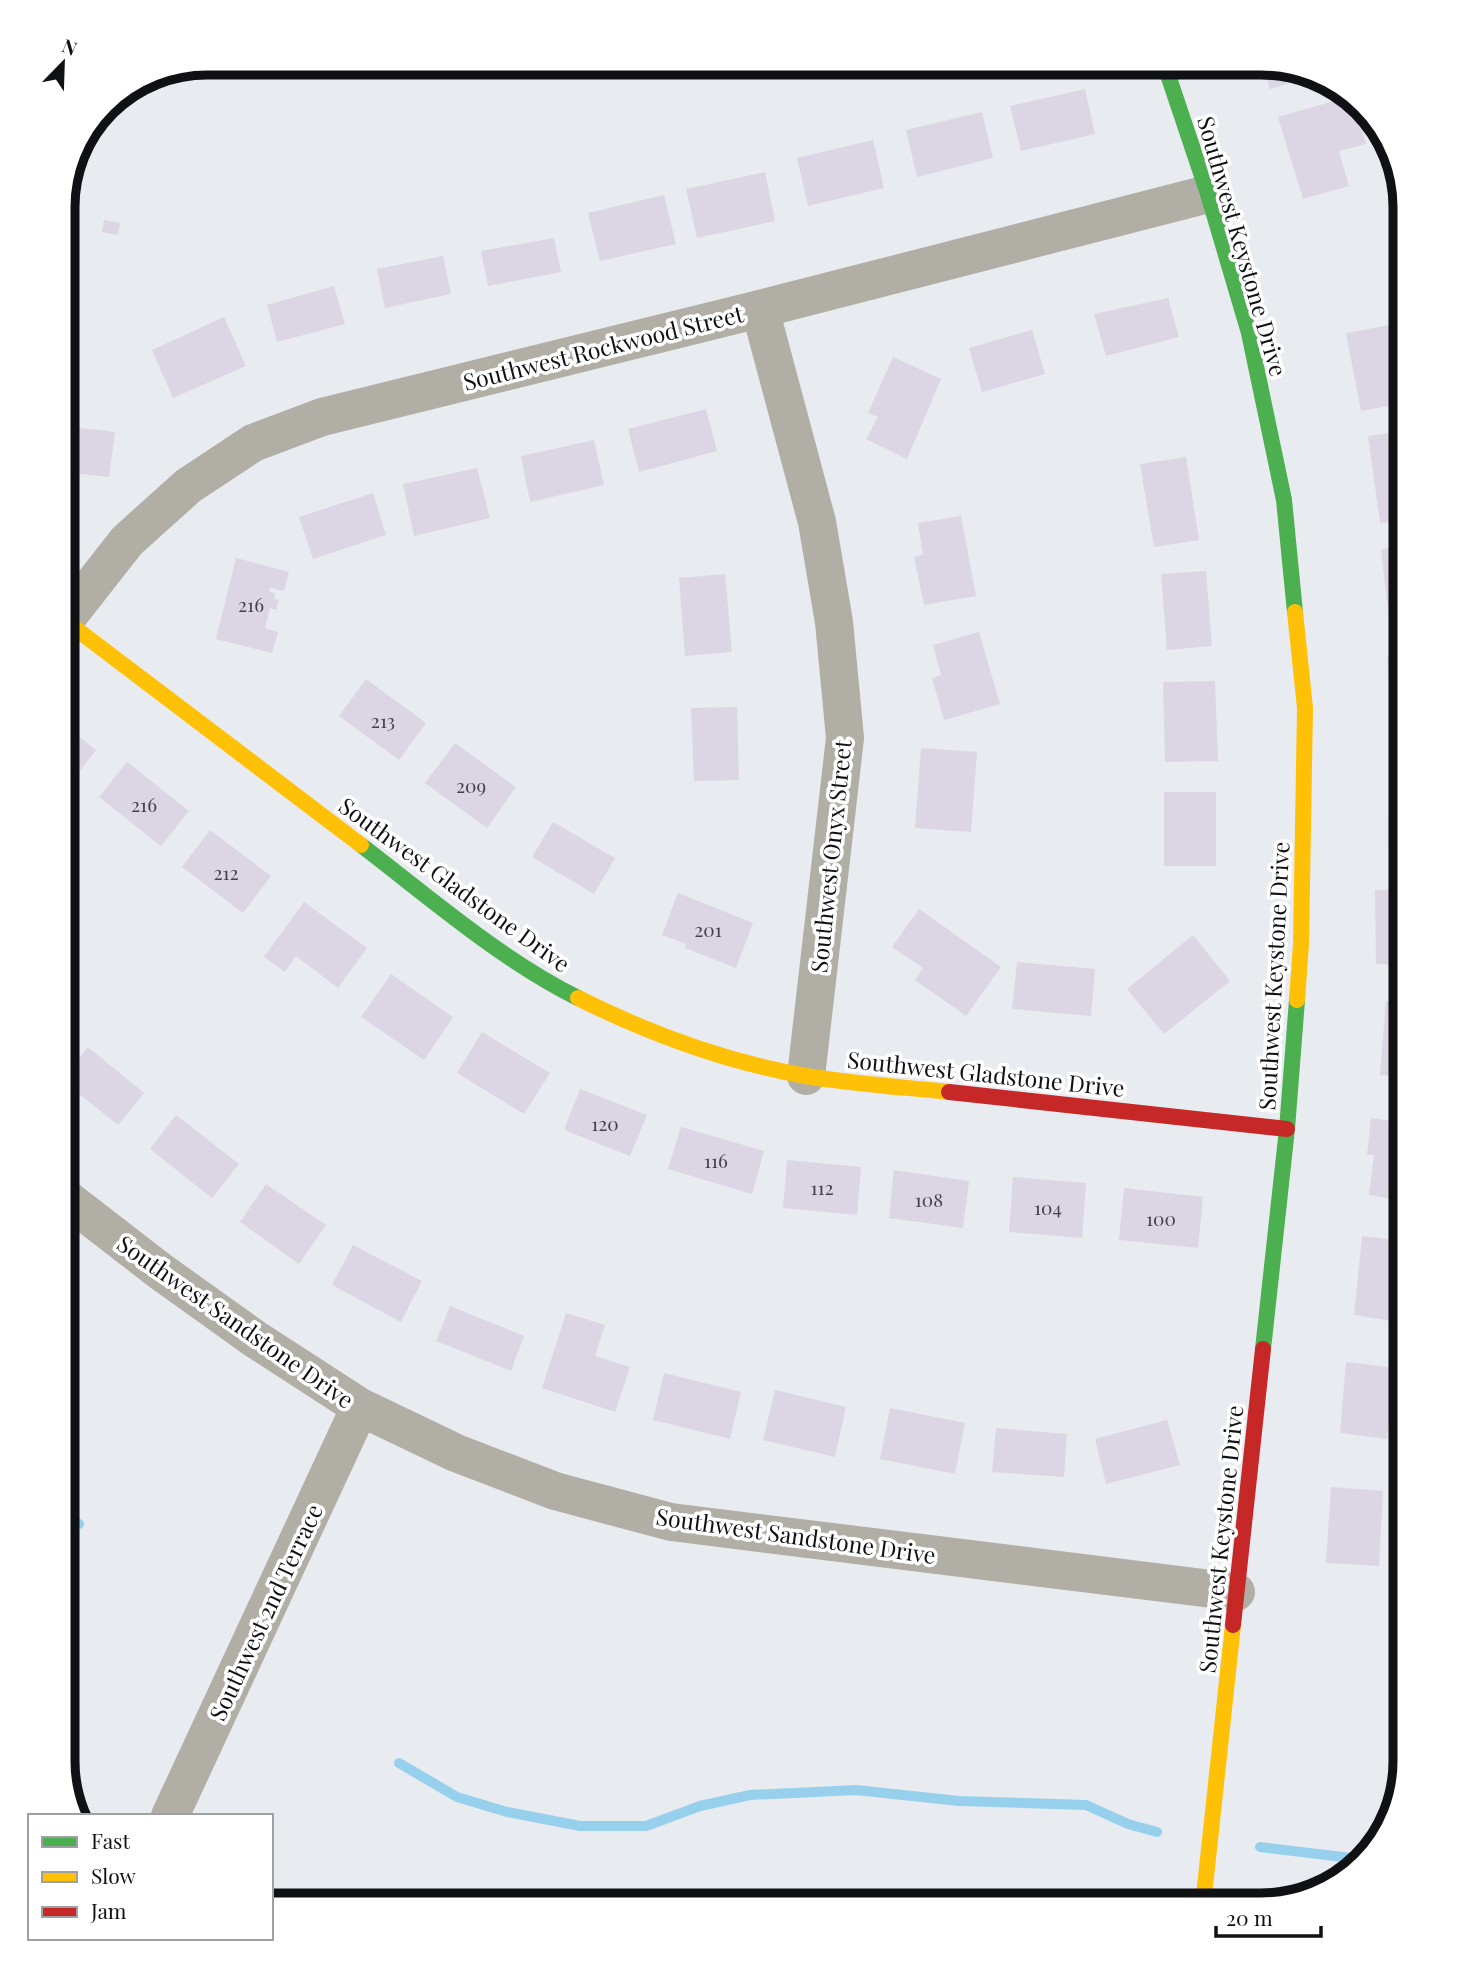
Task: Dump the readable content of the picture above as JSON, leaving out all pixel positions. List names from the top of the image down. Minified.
{"streets":{"street":["Southwest Keystone Drive","Southwest Rockwood Street","Southwest Onyx Street","Southwest Gladstone Drive","Southwest Sandstone Drive","Southwest 2nd Terrace"]},"crossings":[["Southwest Keystone Drive","Southwest Rockwood Street"],["Southwest Keystone Drive","Southwest Gladstone Drive"],["Southwest Keystone Drive","Southwest Sandstone Drive"],["Southwest Rockwood Street","Southwest Onyx Street"],["Southwest Onyx Street","Southwest Gladstone Drive"],["Southwest Sandstone Drive","Southwest 2nd Terrace"]],"house_numbers":["216","213","209","216","212","201","120","116","112","108","104","100"],"legend":["Fast","Slow","Jam"],"scale_bar":"20 m","north":"top right"}
